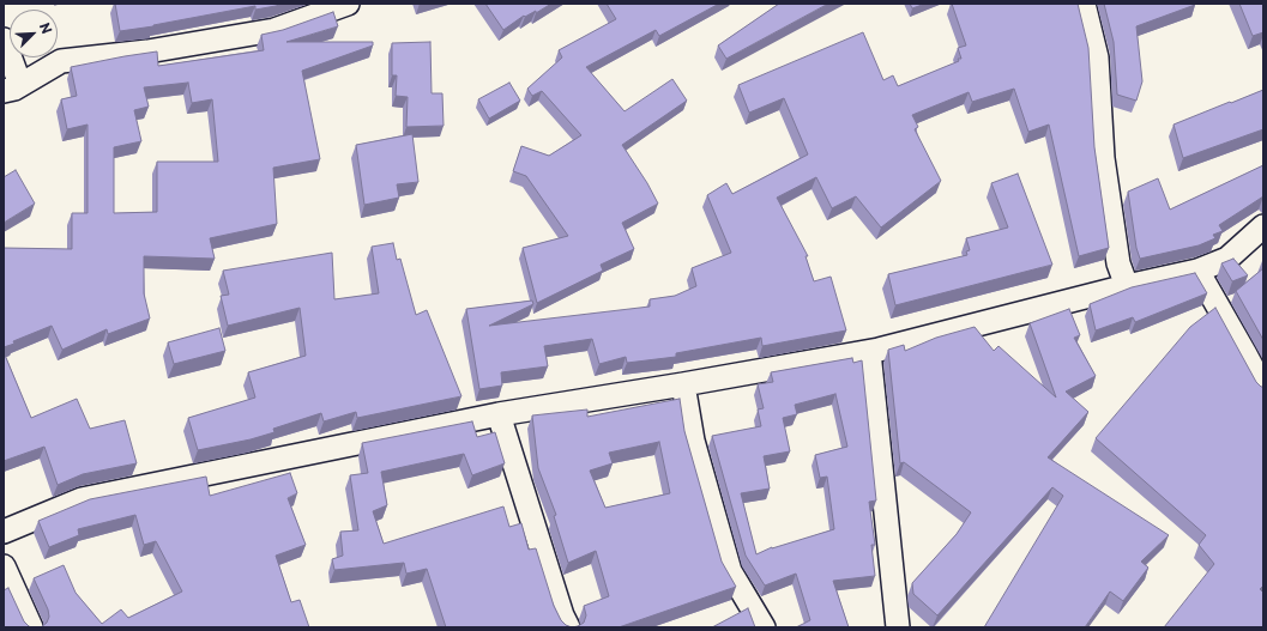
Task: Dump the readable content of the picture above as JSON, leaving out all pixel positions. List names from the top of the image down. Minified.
{"north":"top right"}
